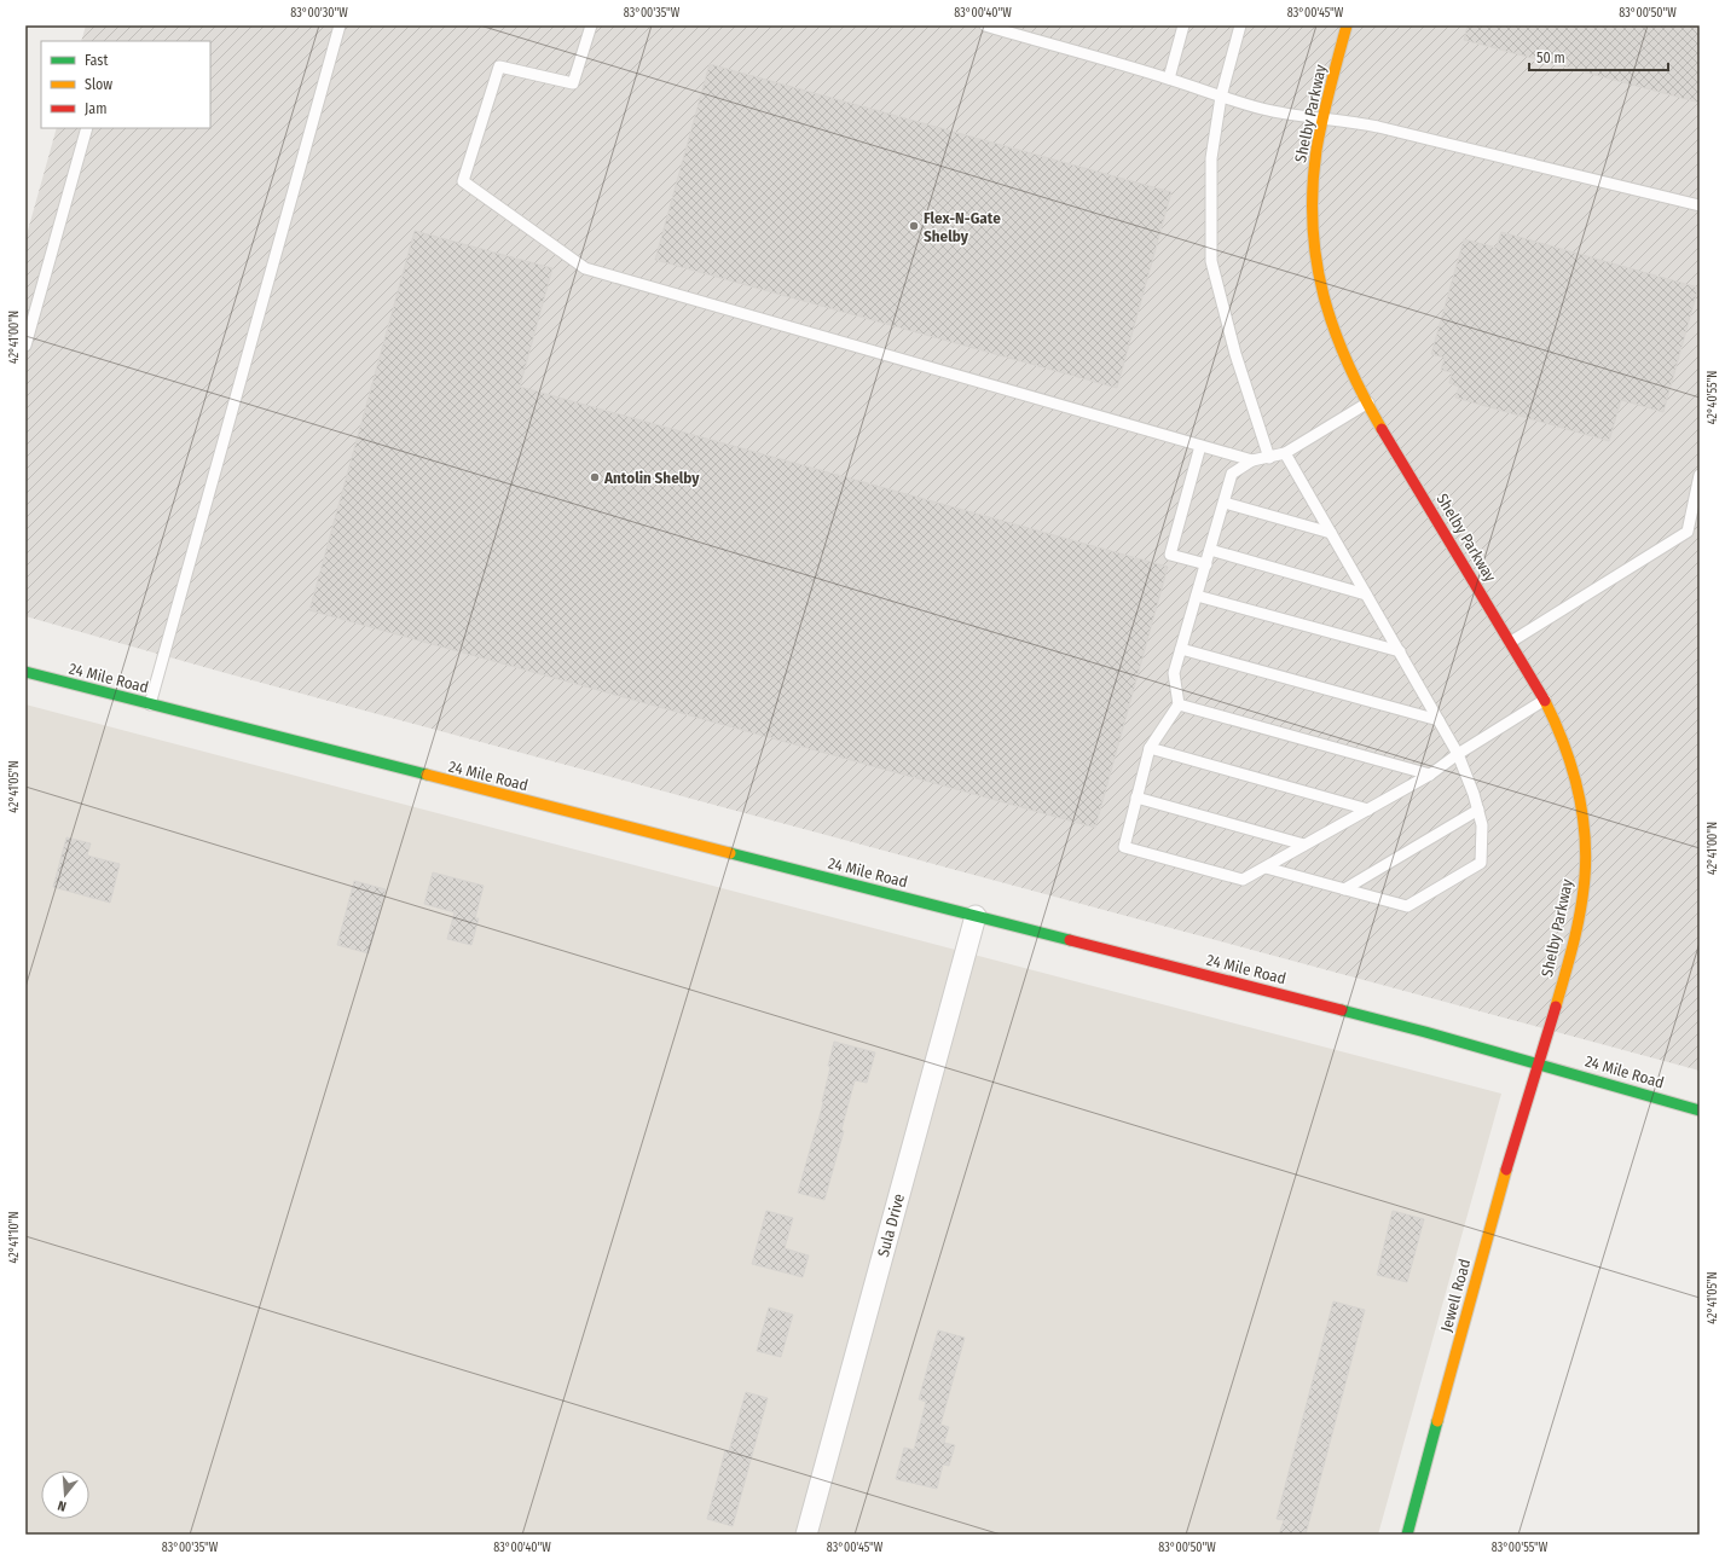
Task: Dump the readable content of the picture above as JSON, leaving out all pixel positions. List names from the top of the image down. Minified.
{"streets":{"street":["Shelby Parkway","24 Mile Road","Sula Drive","Jewell Road"]},"crossings":[["Shelby Parkway","24 Mile Road"],["Shelby Parkway","Jewell Road"],["24 Mile Road","Sula Drive"],["24 Mile Road","Jewell Road"]],"places":["Flex-N-Gate Shelby","Antolin Shelby"],"legend":["Fast","Slow","Jam"],"scale_bar":"50 m","north":"bottom","coordinates":["83°00'30\"W","83°00'35\"W","83°00'40\"W","83°00'45\"W","83°00'50\"W","42°41'00\"N","42°40'55\"N","42°41'05\"N","42°41'10\"N","83°00'55\"W"]}
